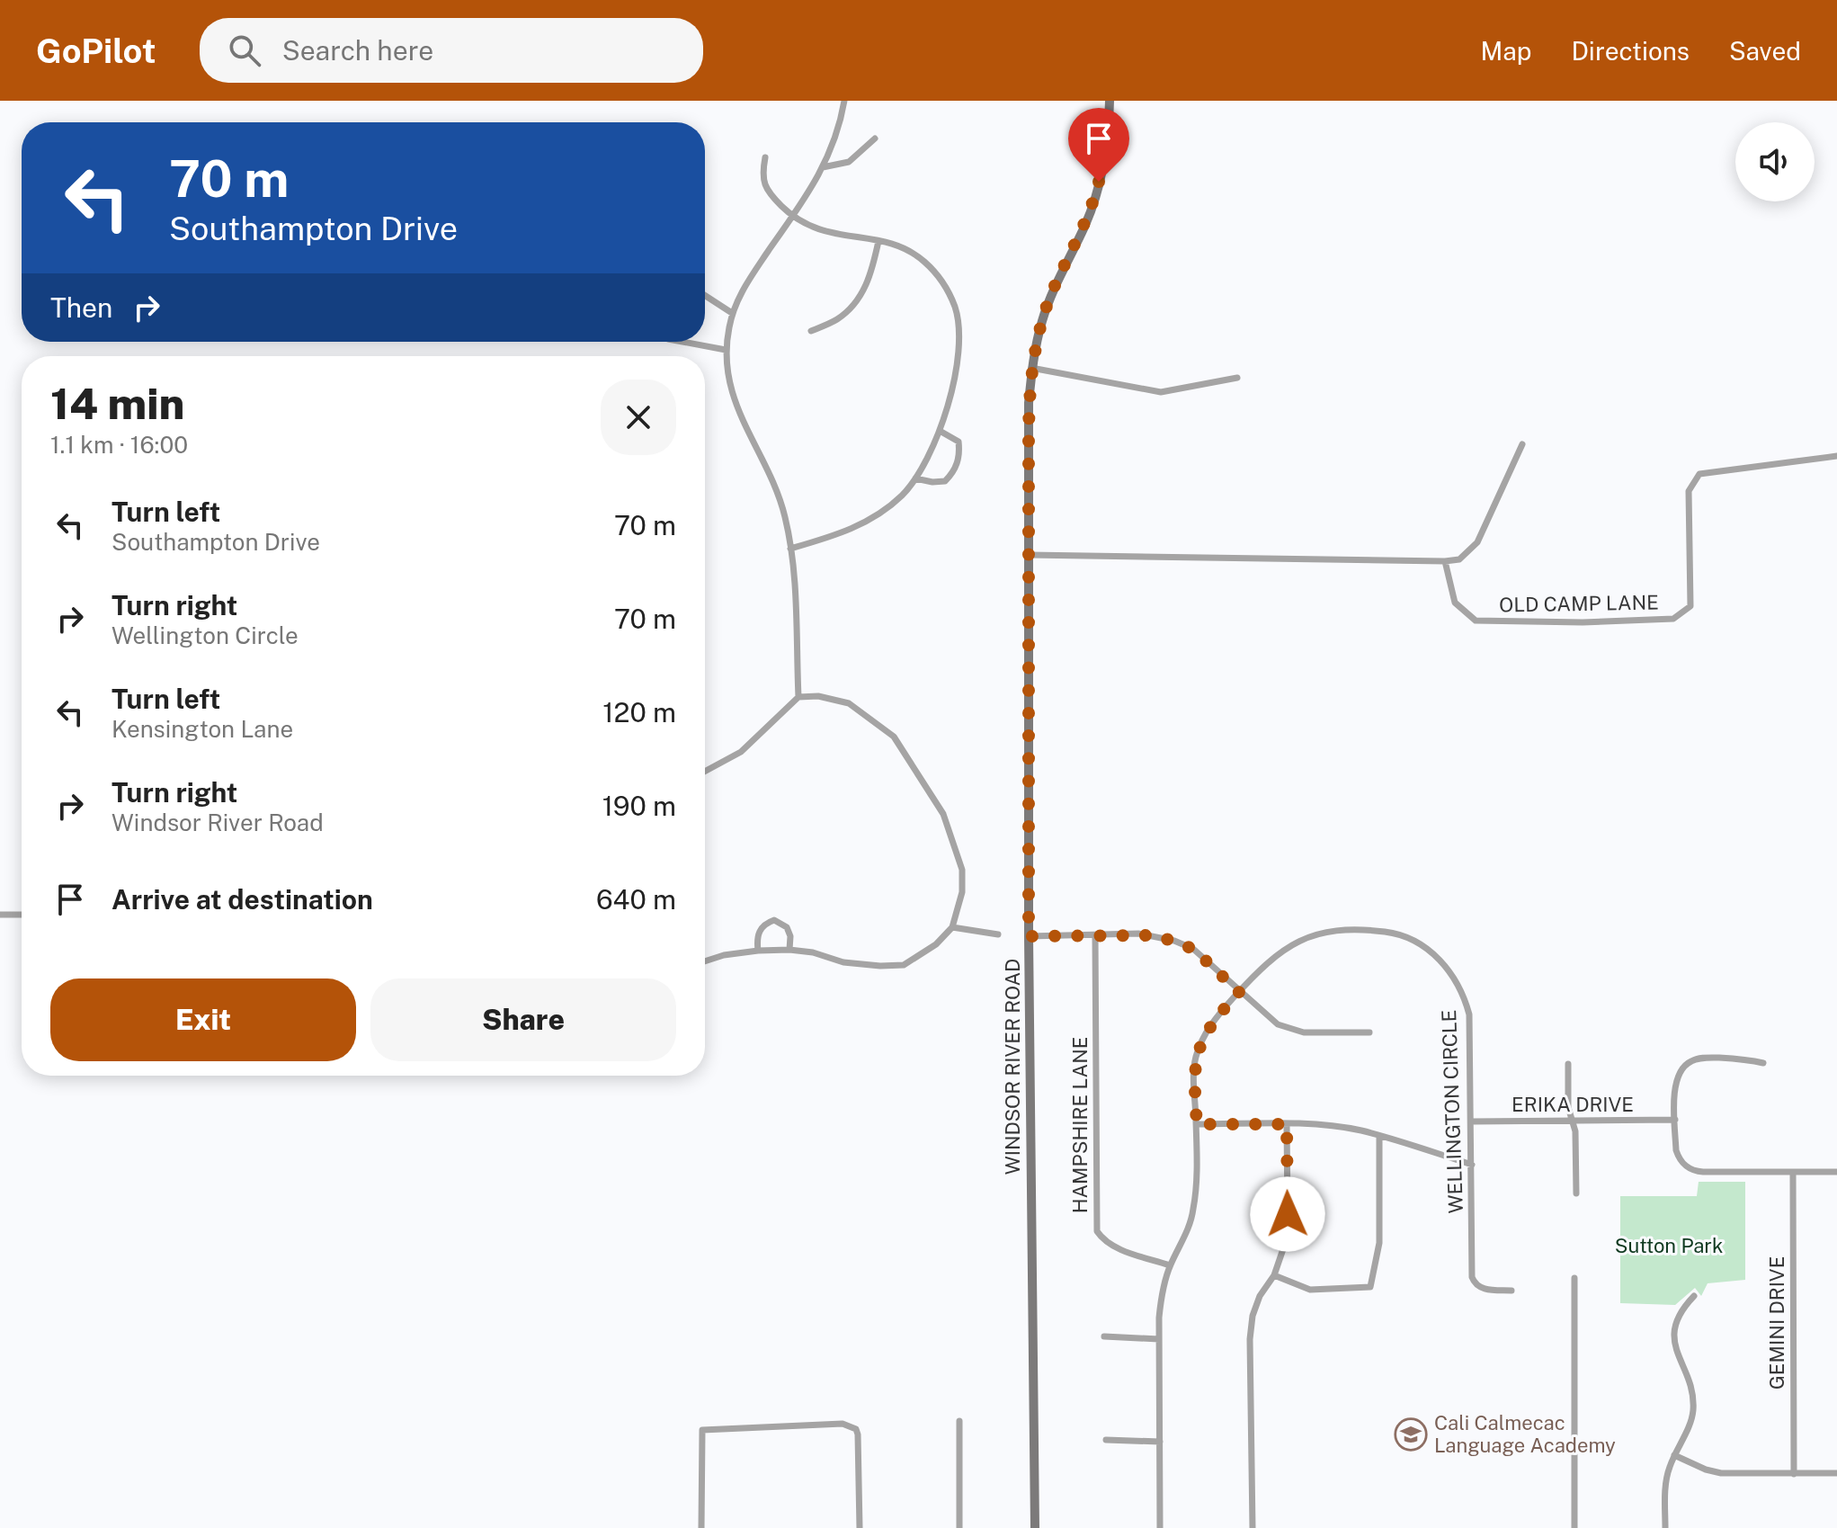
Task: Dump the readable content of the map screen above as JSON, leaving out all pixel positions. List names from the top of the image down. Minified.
{"streets":{"main road":["WINDSOR RIVER ROAD"],"street":["OLD CAMP LANE","ERIKA DRIVE","WELLINGTON CIRCLE","HAMPSHIRE LANE","GEMINI DRIVE"]},"crossings":[["ERIKA DRIVE","WELLINGTON CIRCLE"],["WELLINGTON CIRCLE","HAMPSHIRE LANE"]],"parks":["Sutton Park"],"places":{"school or university":["Cali Calmecac Language Academy"]},"page":{"header":"GoPilot","search":"Search here","nav":["Map","Directions","Saved"],"turn":["70 m","Southampton Drive"],"then":"Then","heading":["14 min","1.1 km · 16:00"],"list":[{"name":"Turn left","note":"Southampton Drive","value":"70 m"},{"name":"Turn right","note":"Wellington Circle","value":"70 m"},{"name":"Turn left","note":"Kensington Lane","value":"120 m"},{"name":"Turn right","note":"Windsor River Road","value":"190 m"},{"name":"Arrive at destination","value":"640 m"}],"buttons":["Exit","Share"]}}
